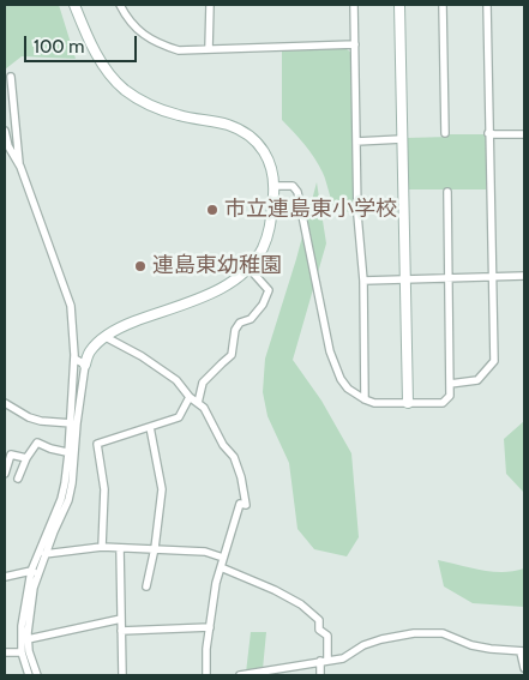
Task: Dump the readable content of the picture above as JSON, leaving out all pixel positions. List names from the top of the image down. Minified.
{"places":["市立連島東小学校","連島東幼稚園"],"scale_bar":"100 m"}
